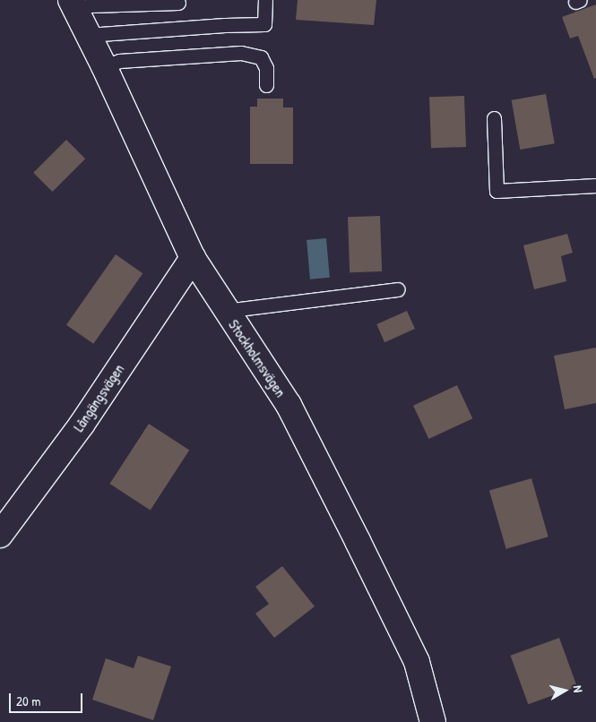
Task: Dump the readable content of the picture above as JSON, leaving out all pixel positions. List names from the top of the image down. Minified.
{"streets":{"street":["Stockholmsvägen","Långängsvägen"]},"crossings":[["Stockholmsvägen","Långängsvägen"]],"scale_bar":"20 m","north":"right"}
